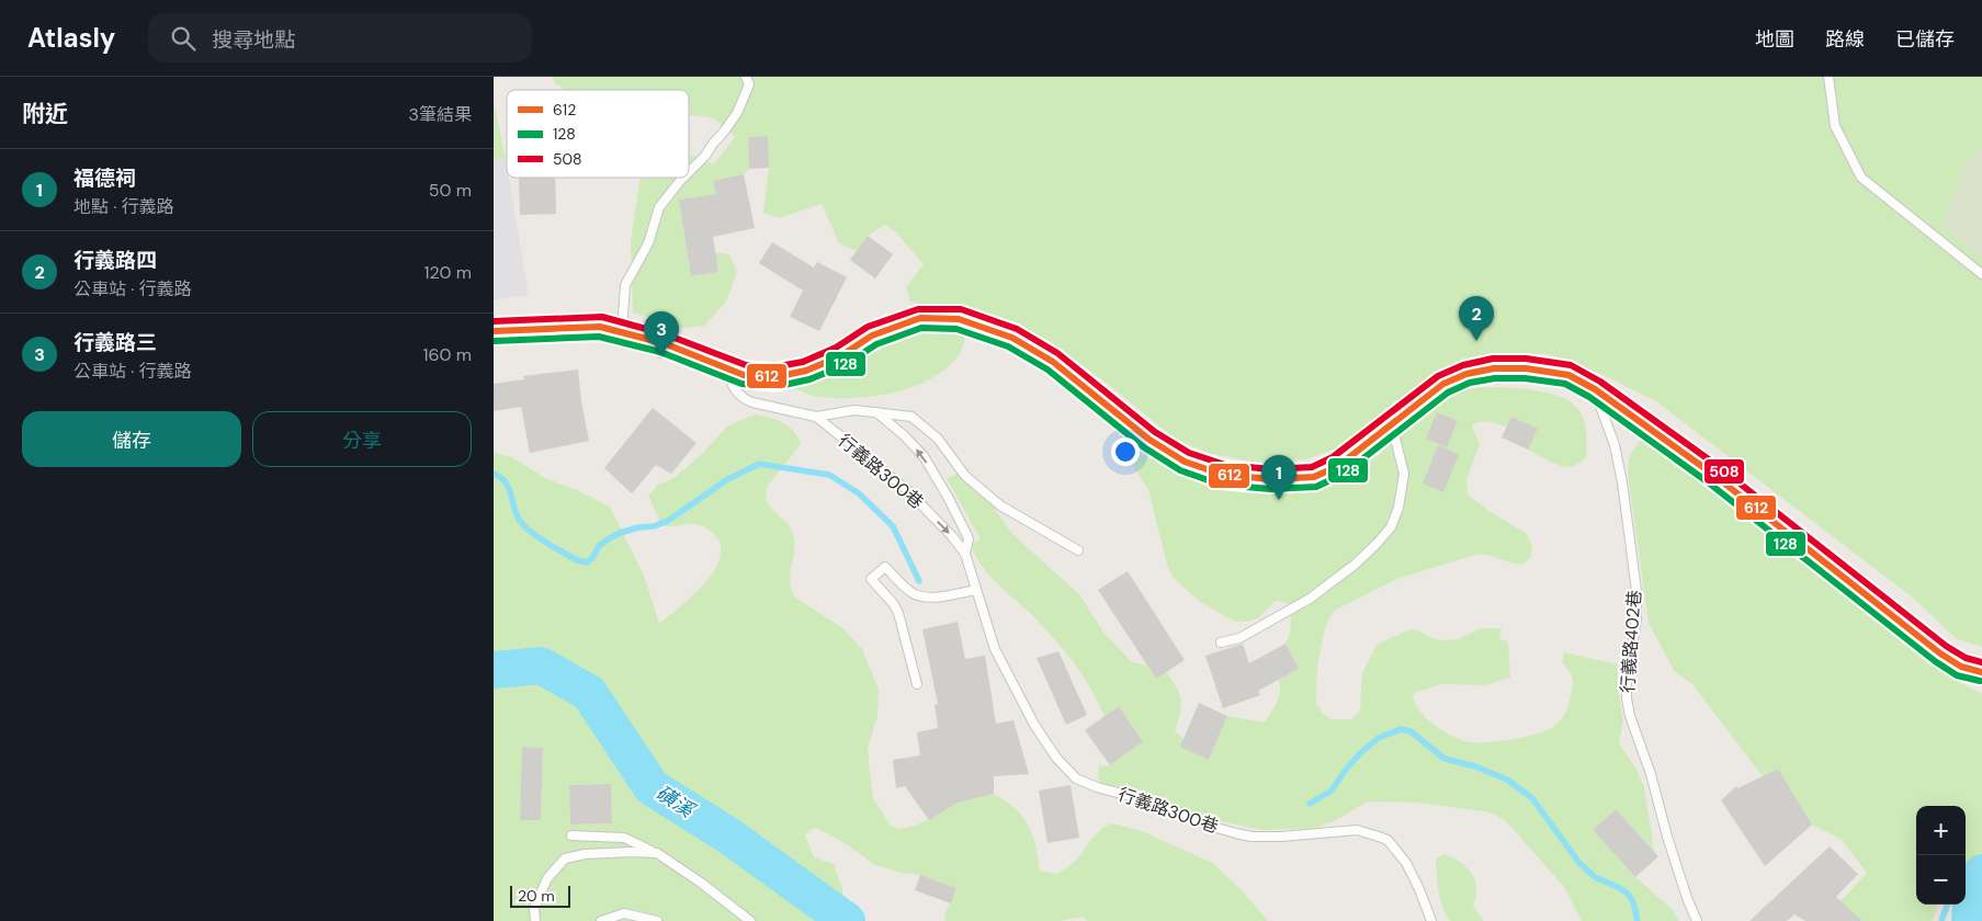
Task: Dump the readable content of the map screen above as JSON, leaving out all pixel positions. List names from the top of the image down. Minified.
{"streets":{"lane":["行義路300巷","行義路402巷"]},"water":["磺溪"],"lines":["transit line 508","transit line 612","transit line 128"],"legend":["612","128","508"],"scale_bar":"20 m","page":{"header":"Atlasly","search":"搜尋地點","nav":["地圖","路線","已儲存"],"heading":["附近","3筆結果"],"list":[{"mark":"1","name":"福德祠","note":"地點 · 行義路","value":"50 m"},{"mark":"2","name":"行義路四","note":"公車站 · 行義路","value":"120 m"},{"mark":"3","name":"行義路三","note":"公車站 · 行義路","value":"160 m"}],"pins":["2","3","1"],"buttons":["儲存","分享"],"map_buttons":["+","−"],"scale":"20 m"}}
